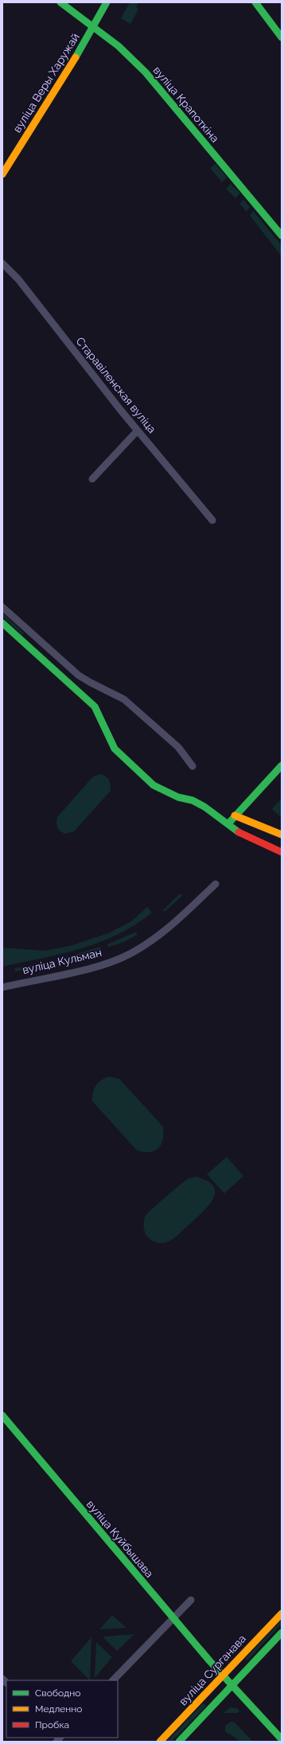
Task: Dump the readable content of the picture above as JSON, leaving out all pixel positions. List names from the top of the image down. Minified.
{"streets":{"main road":["вуліца Веры Харужай","вуліца Крапоткіна","вуліца Куйбышава","вуліца Сурганава"],"street":["Старавіленская вуліца","вуліца Кульман"]},"crossings":[["вуліца Веры Харужай","вуліца Крапоткіна"],["вуліца Куйбышава","вуліца Сурганава"]],"legend":["Свободно","Медленно","Пробка"]}
